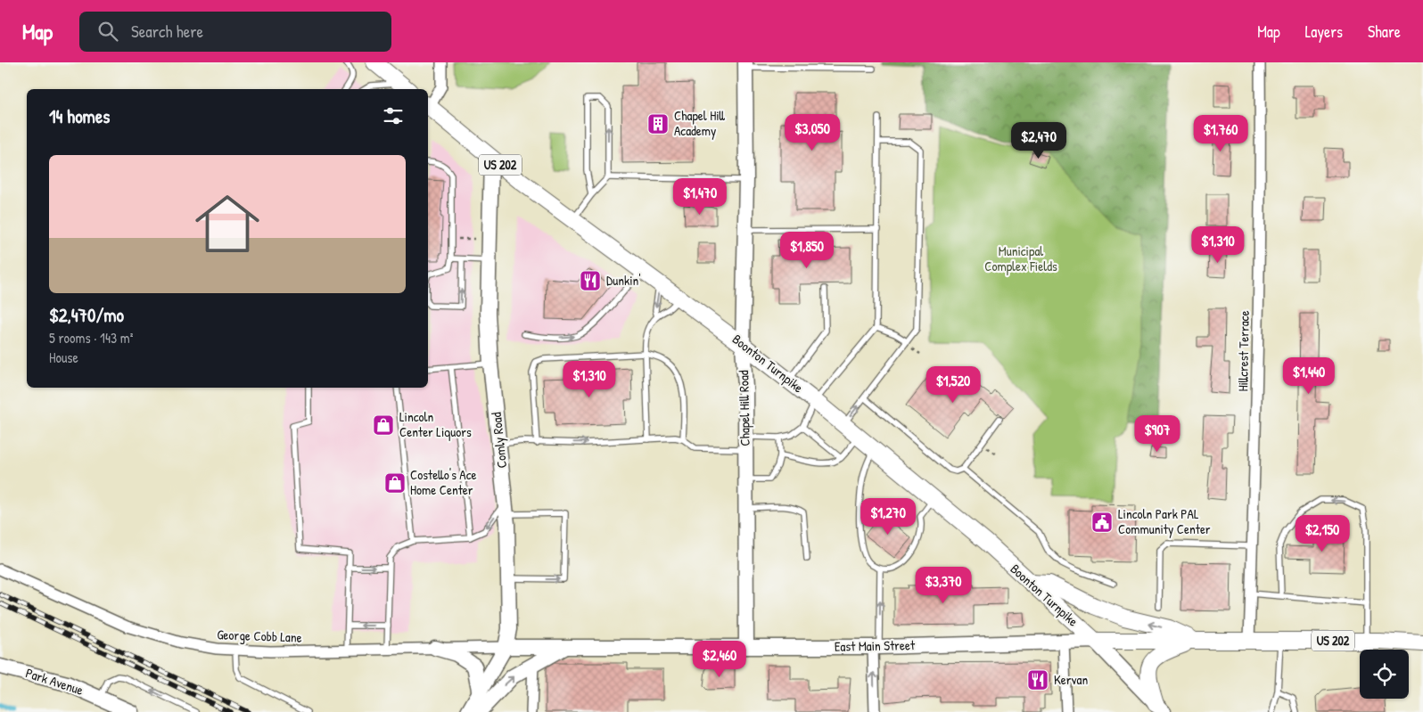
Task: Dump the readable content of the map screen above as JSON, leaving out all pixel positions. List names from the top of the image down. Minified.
{"streets":{"main road":["US 202","Boonton Turnpike","Chapel Hill Road","Comly Road","East Main Street","Park Avenue"],"street":["Hillcrest Terrace","George Cobb Lane"]},"crossings":[["US 202","Hillcrest Terrace"],["US 202","Boonton Turnpike"],["US 202","East Main Street"],["Hillcrest Terrace","East Main Street"],["Boonton Turnpike","Chapel Hill Road"],["Boonton Turnpike","Comly Road"],["Boonton Turnpike","East Main Street"],["Chapel Hill Road","East Main Street"],["Comly Road","George Cobb Lane"],["Comly Road","East Main Street"],["George Cobb Lane","East Main Street"]],"parks":["Municipal Complex Fields"],"places":{"building":["Chapel Hill Academy"],"restaurant":["Dunkin'","Kervan"],"shop":["Lincoln Center Liquors","Costello's Ace Home Center"],"public building":["Lincoln Park PAL Community Center"]},"page":{"header":"Map","search":"Search here","nav":["Map","Layers","Share"],"heading":"14 homes","price":["$3,050","$1,760","$2,470","$1,470","$1,310","$1,850","$1,440","$1,310","$1,520","$907","$1,270","$2,150","$3,370","$2,460"],"list":[{"name":"$2,470/mo","note":"5 rooms · 143 m² · House"}]}}
